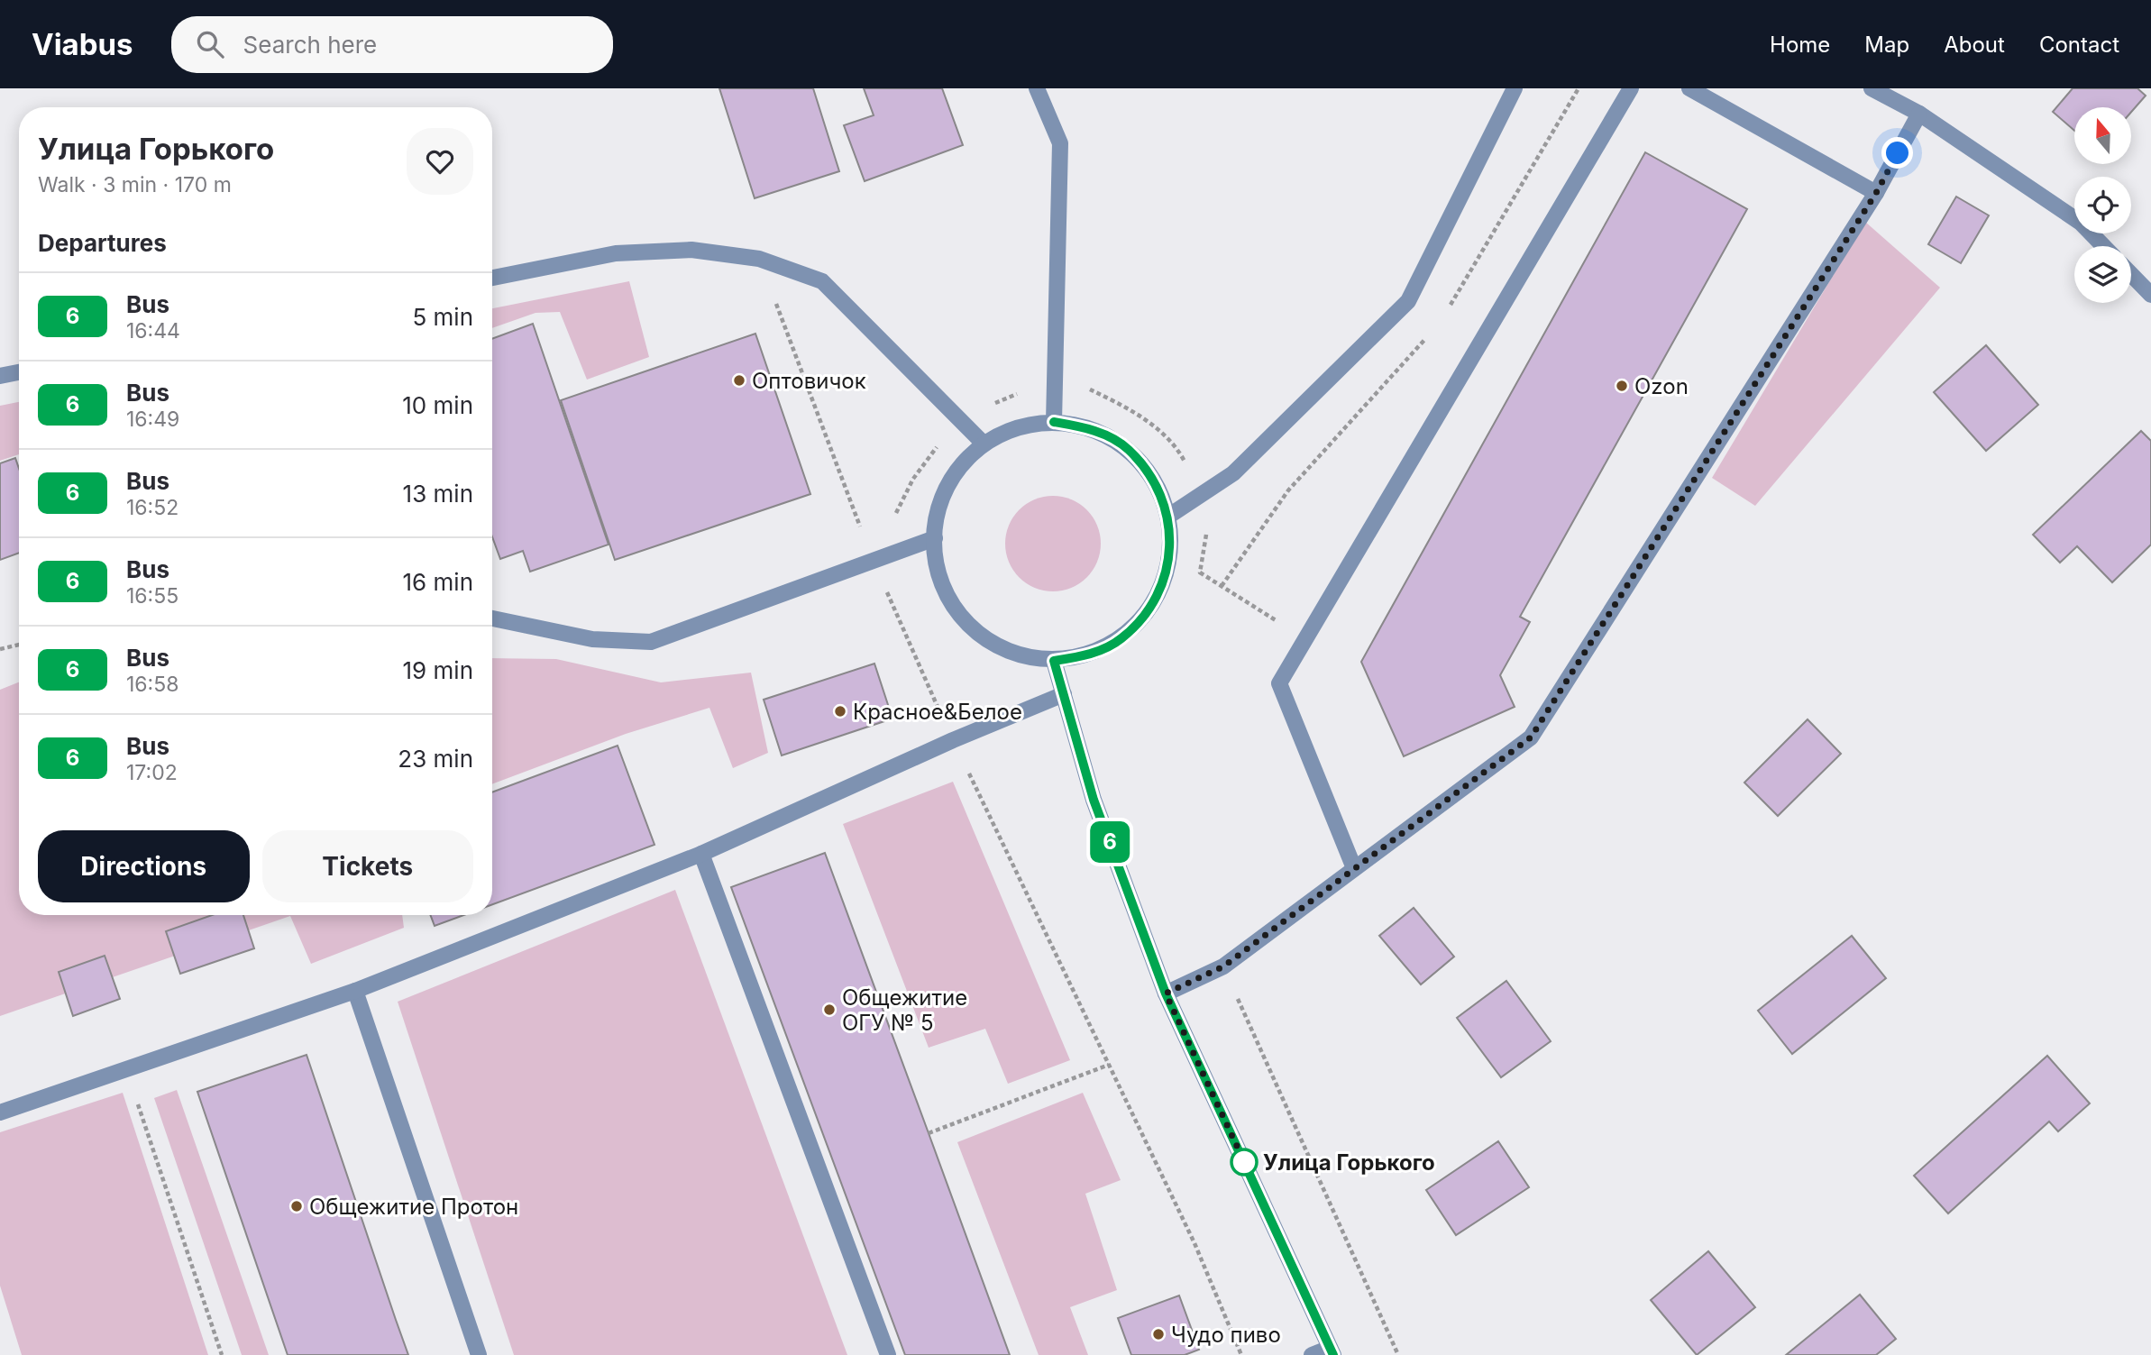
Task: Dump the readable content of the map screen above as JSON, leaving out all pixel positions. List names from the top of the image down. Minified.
{"places":["Оптовичок","Ozon","Красное&Белое","Общежитие ОГУ № 5","Улица Горького","Общежитие Протон","Чудо пиво"],"lines":["bus line 6"],"north":"top","page":{"header":"Viabus","search":"Search here","nav":["Home","Map","About","Contact"],"on_map":"6","heading":[["Улица Горького","Walk · 3 min · 170 m"],"Departures"],"list":[{"mark":"6","name":"Bus","note":"16:44","value":"5 min"},{"mark":"6","name":"Bus","note":"16:49","value":"10 min"},{"mark":"6","name":"Bus","note":"16:52","value":"13 min"},{"mark":"6","name":"Bus","note":"16:55","value":"16 min"},{"mark":"6","name":"Bus","note":"16:58","value":"19 min"},{"mark":"6","name":"Bus","note":"17:02","value":"23 min"}],"buttons":["Directions","Tickets"]}}
